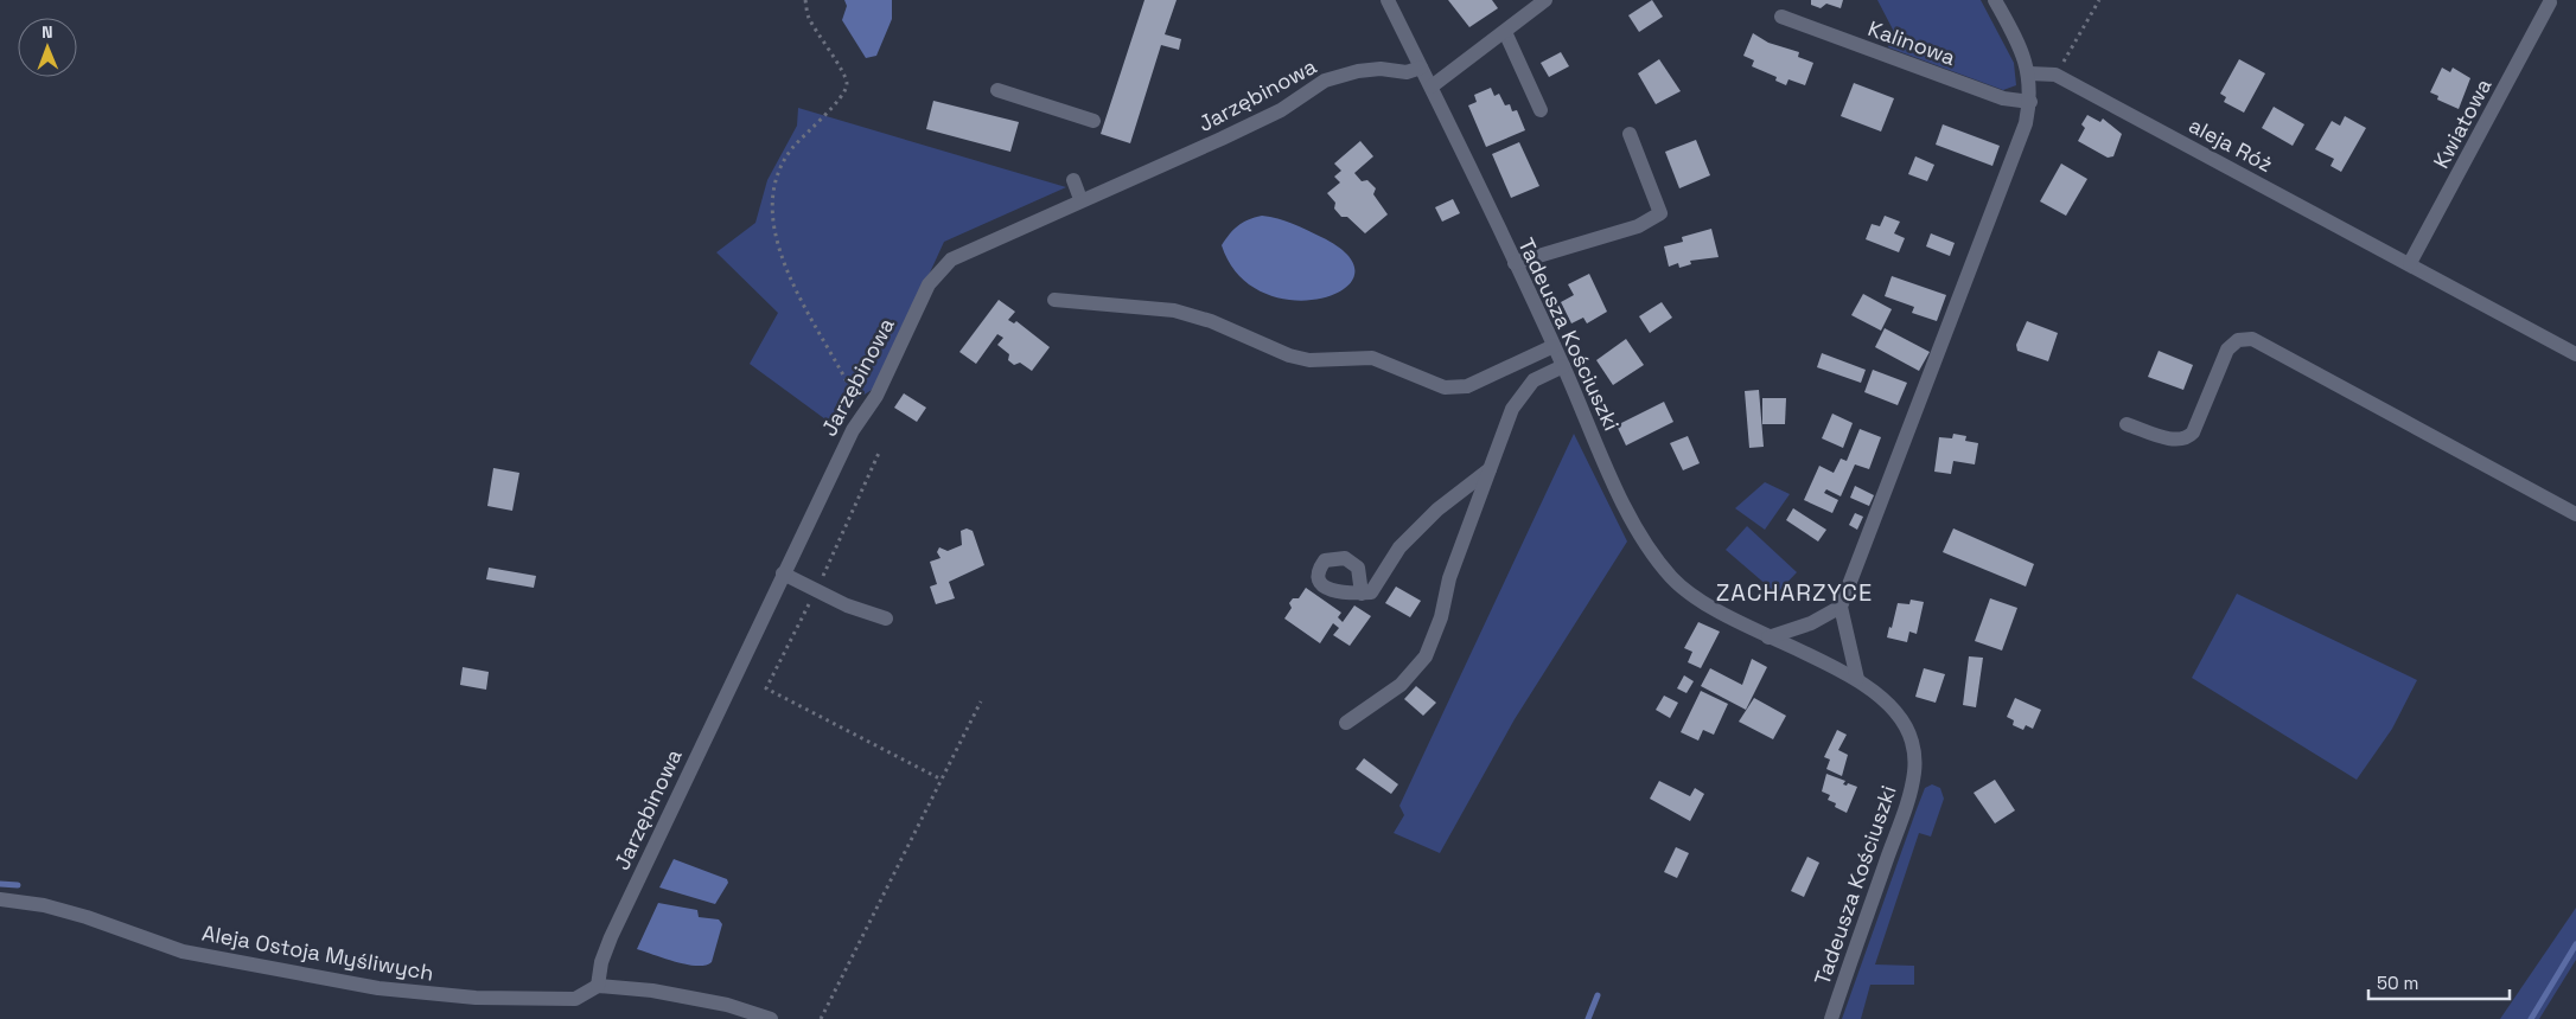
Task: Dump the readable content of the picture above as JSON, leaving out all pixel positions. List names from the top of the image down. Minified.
{"streets":{"street":["Kalinowa","Jarzębinowa","Kwiatowa","aleja Róż","Tadeusza Kościuszki","Aleja Ostoja Myśliwych"]},"crossings":[["Jarzębinowa","Tadeusza Kościuszki"],["Jarzębinowa","Aleja Ostoja Myśliwych"],["Kwiatowa","aleja Róż"]],"districts":["ZACHARZYCE"],"scale_bar":"50 m","north":"top"}
